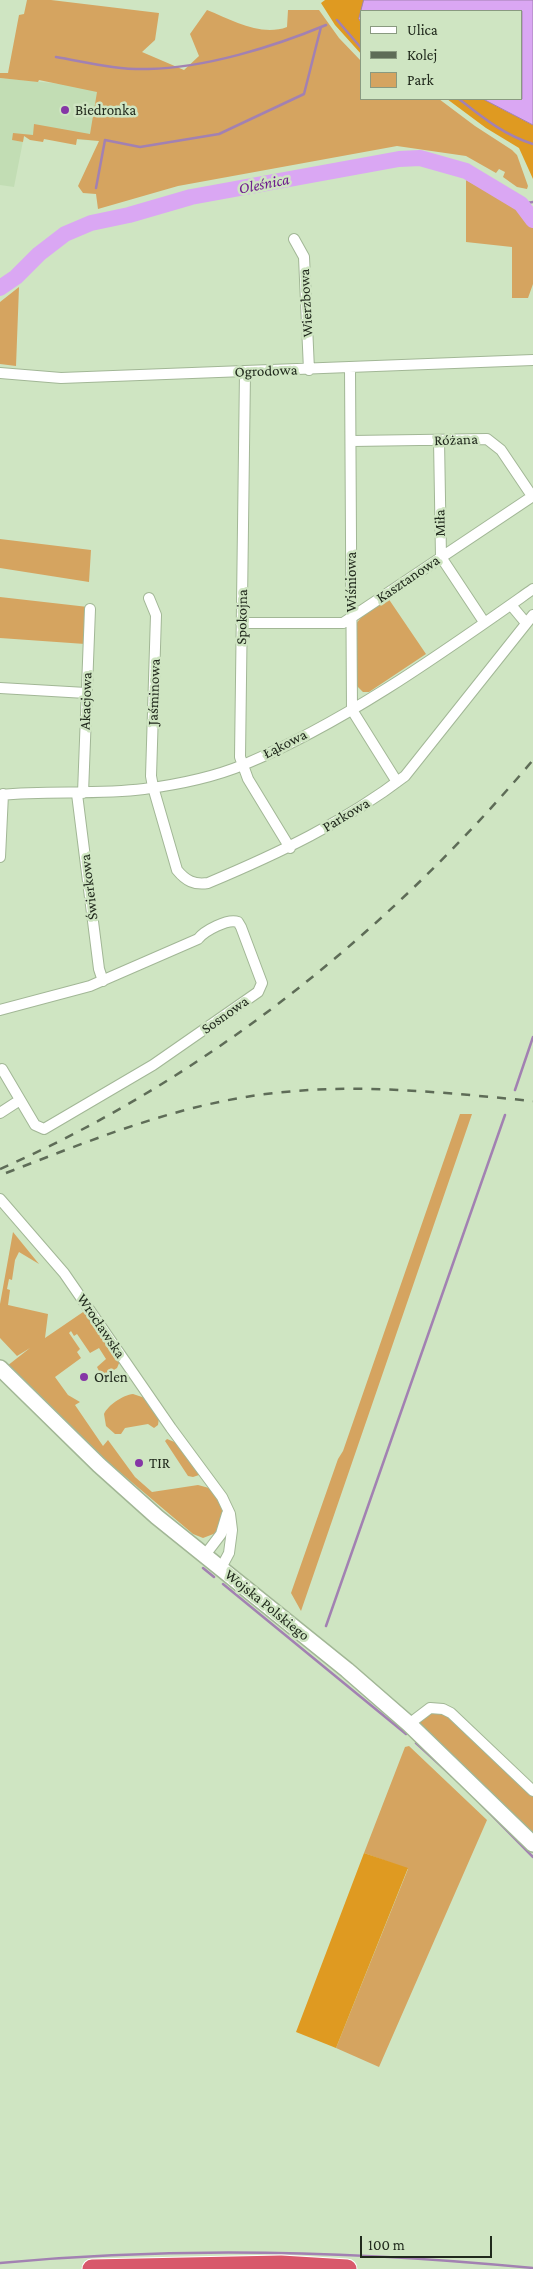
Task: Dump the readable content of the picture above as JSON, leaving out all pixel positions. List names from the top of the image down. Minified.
{"streets":{"main road":["Wojska Polskiego"],"street":["Wierzbowa","Ogrodowa","Różana","Miła","Kasztanowa","Wiśniowa","Spokojna","Jaśminowa","Akacjowa","Łąkowa","Parkowa","Świerkowa","Sosnowa","Wrocławska"]},"crossings":[["Wierzbowa","Ogrodowa"],["Ogrodowa","Wiśniowa"],["Ogrodowa","Spokojna"],["Różana","Miła"],["Różana","Kasztanowa"],["Różana","Wiśniowa"],["Miła","Kasztanowa"],["Miła","Łąkowa"],["Kasztanowa","Wiśniowa"],["Kasztanowa","Spokojna"],["Wiśniowa","Łąkowa"],["Spokojna","Łąkowa"],["Spokojna","Parkowa"],["Jaśminowa","Łąkowa"],["Jaśminowa","Parkowa"],["Akacjowa","Łąkowa"],["Akacjowa","Świerkowa"],["Łąkowa","Parkowa"],["Łąkowa","Świerkowa"],["Świerkowa","Sosnowa"],["Wrocławska","Wojska Polskiego"]],"water":["Oleśnica"],"places":["Biedronka","Orlen","TIR"],"legend":["Ulica","Kolej","Park"],"scale_bar":"100 m"}
